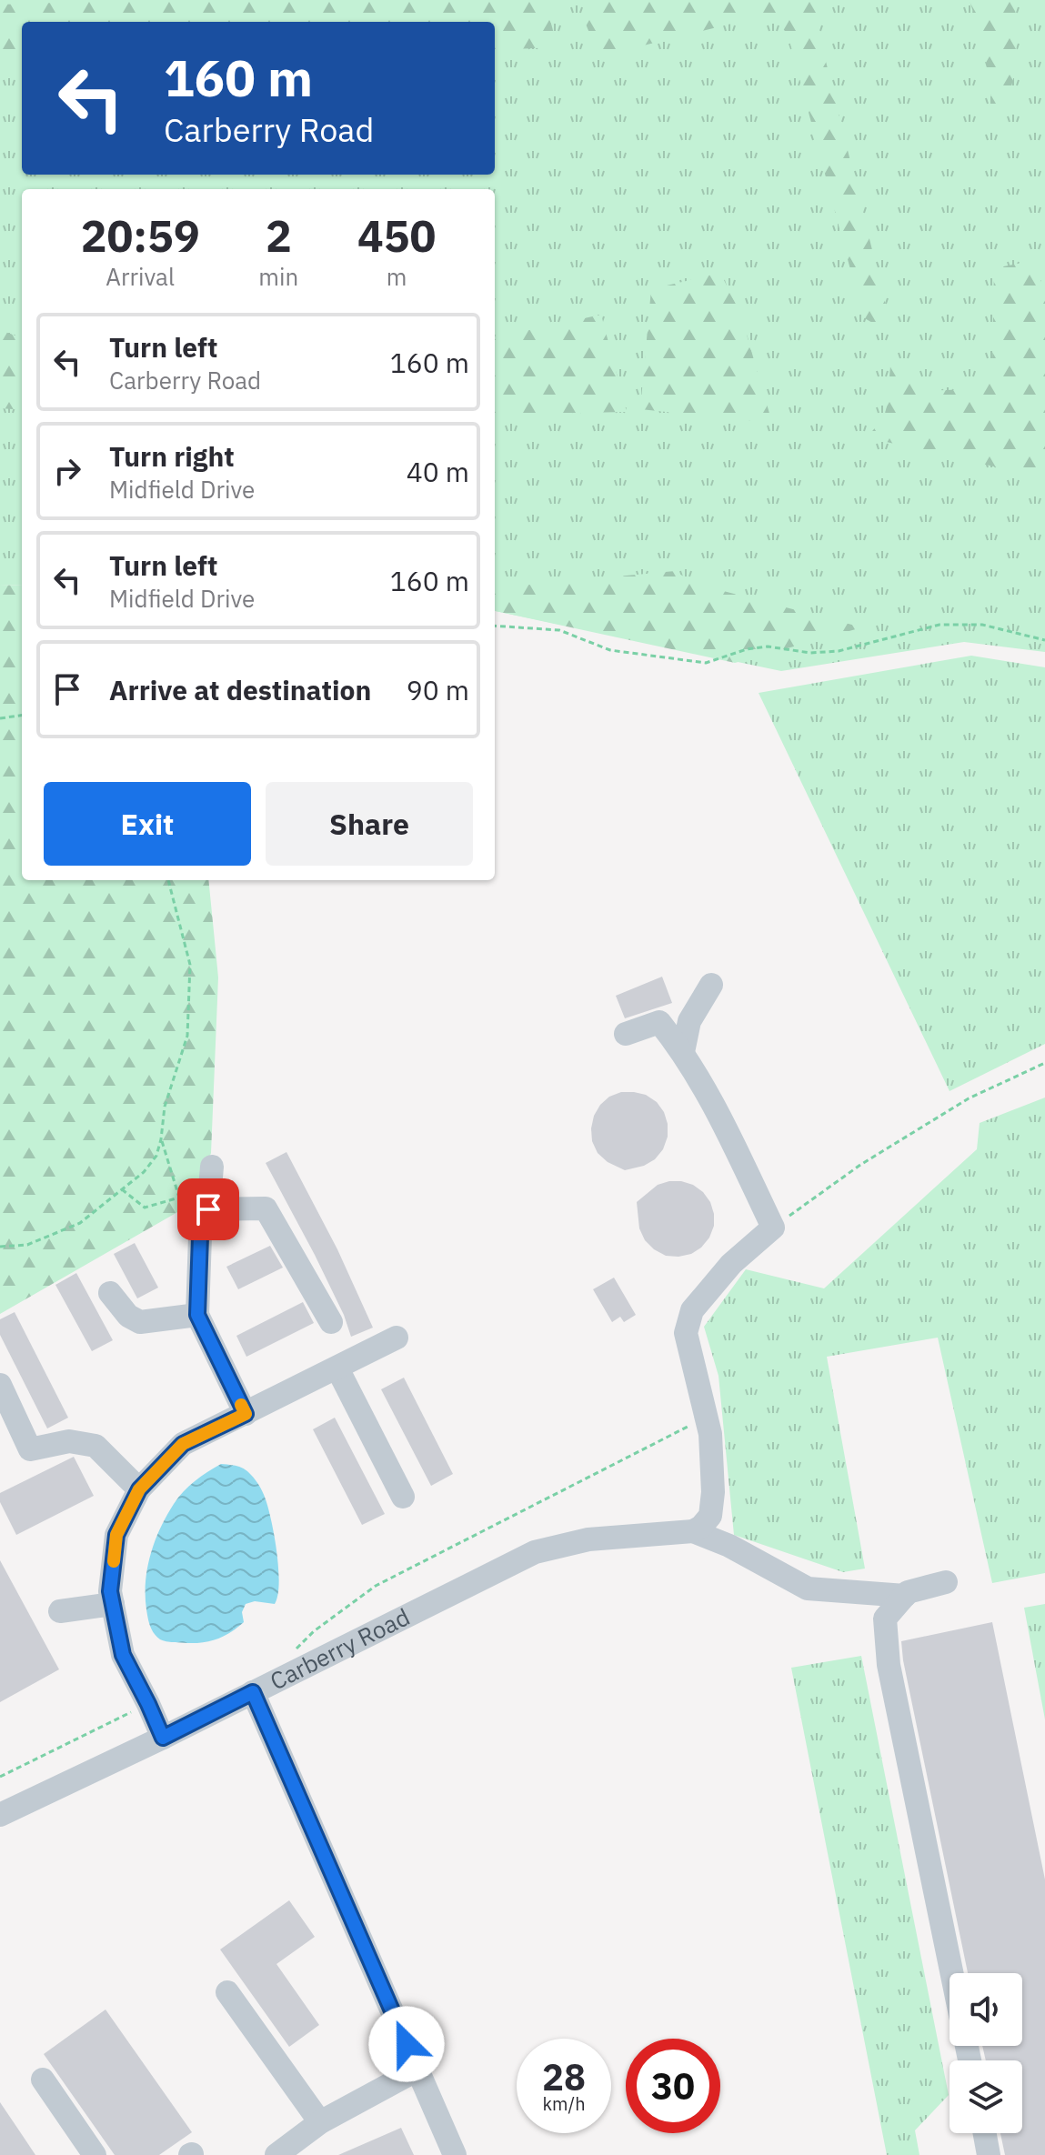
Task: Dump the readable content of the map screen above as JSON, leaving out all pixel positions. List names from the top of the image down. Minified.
{"streets":{"street":["Carberry Road"]},"page":{"turn":["160 m","Carberry Road"],"eta":["20:59","Arrival","2","min","450","m"],"list":[{"name":"Turn left","note":"Carberry Road","value":"160 m"},{"name":"Turn right","note":"Midfield Drive","value":"40 m"},{"name":"Turn left","note":"Midfield Drive","value":"160 m"},{"name":"Arrive at destination","value":"90 m"}],"buttons":["Exit","Share"],"speed":"28 km/h","limit":"30"}}
